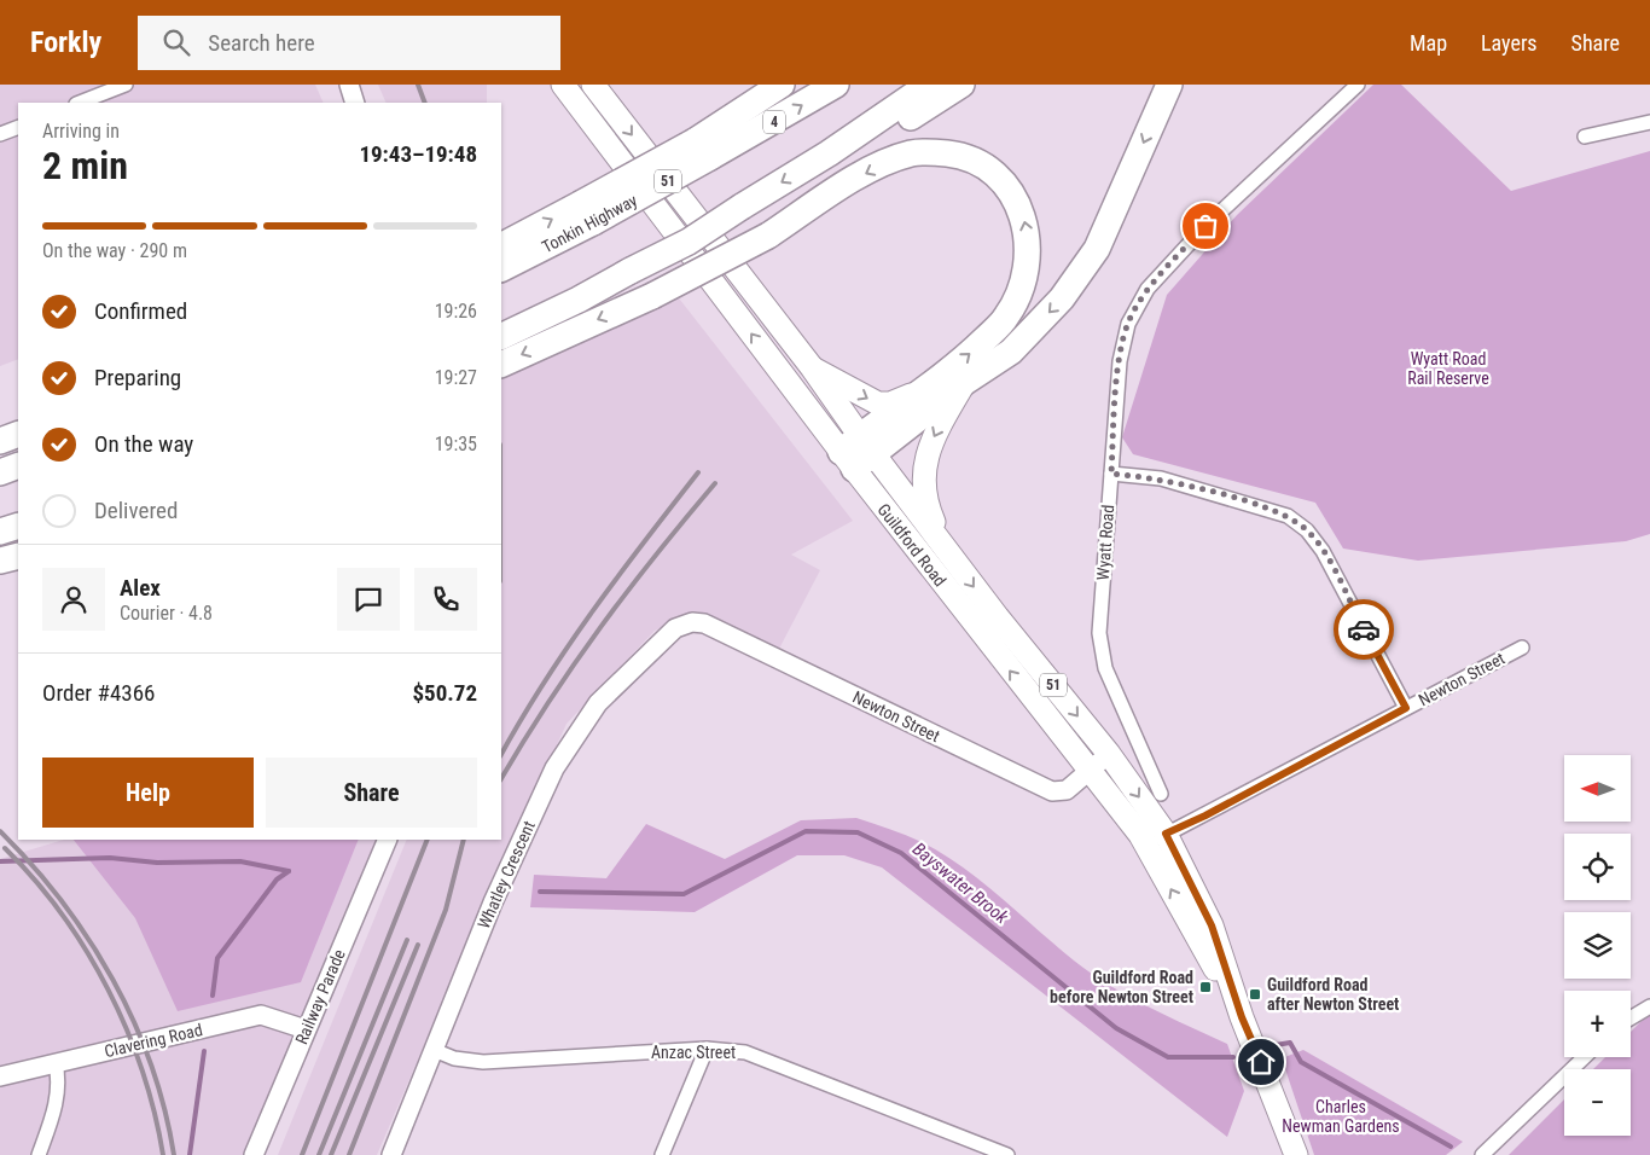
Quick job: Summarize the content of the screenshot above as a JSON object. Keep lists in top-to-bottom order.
{
  "streets": {
    "highway": [
      "4",
      "51",
      "Tonkin Highway",
      "Guildford Road"
    ],
    "street": [
      "Wyatt Road",
      "Newton Street",
      "Whatley Crescent",
      "Railway Parade",
      "Clavering Road",
      "Anzac Street"
    ]
  },
  "crossings": [
    ["Guildford Road", "Newton Street"],
    ["Newton Street", "Whatley Crescent"],
    ["Whatley Crescent", "Anzac Street"],
    ["Railway Parade", "Clavering Road"]
  ],
  "water": ["Bayswater Brook"],
  "parks": ["Wyatt Road Rail Reserve", "Charles Newman Gardens"],
  "places": {
    "transit": ["Guildford Road before Newton Street", "Guildford Road after Newton Street"]
  },
  "north": "left",
  "page": {
    "header": "Forkly",
    "search": "Search here",
    "nav": ["Map", "Layers", "Share"],
    "heading": ["2 min", "Arriving in", "19:43–19:48"],
    "panel": [
      "Alex",
      "Courier · 4.8",
      "Order #4366",
      "$50.72"
    ],
    "bar": "On the way · 290 m",
    "list": [
      ["Confirmed", "19:26"],
      ["Preparing", "19:27"],
      ["On the way", "19:35"],
      "Delivered"
    ],
    "buttons": ["Help", "Share"],
    "map_buttons": ["+", "−"]
  }
}
